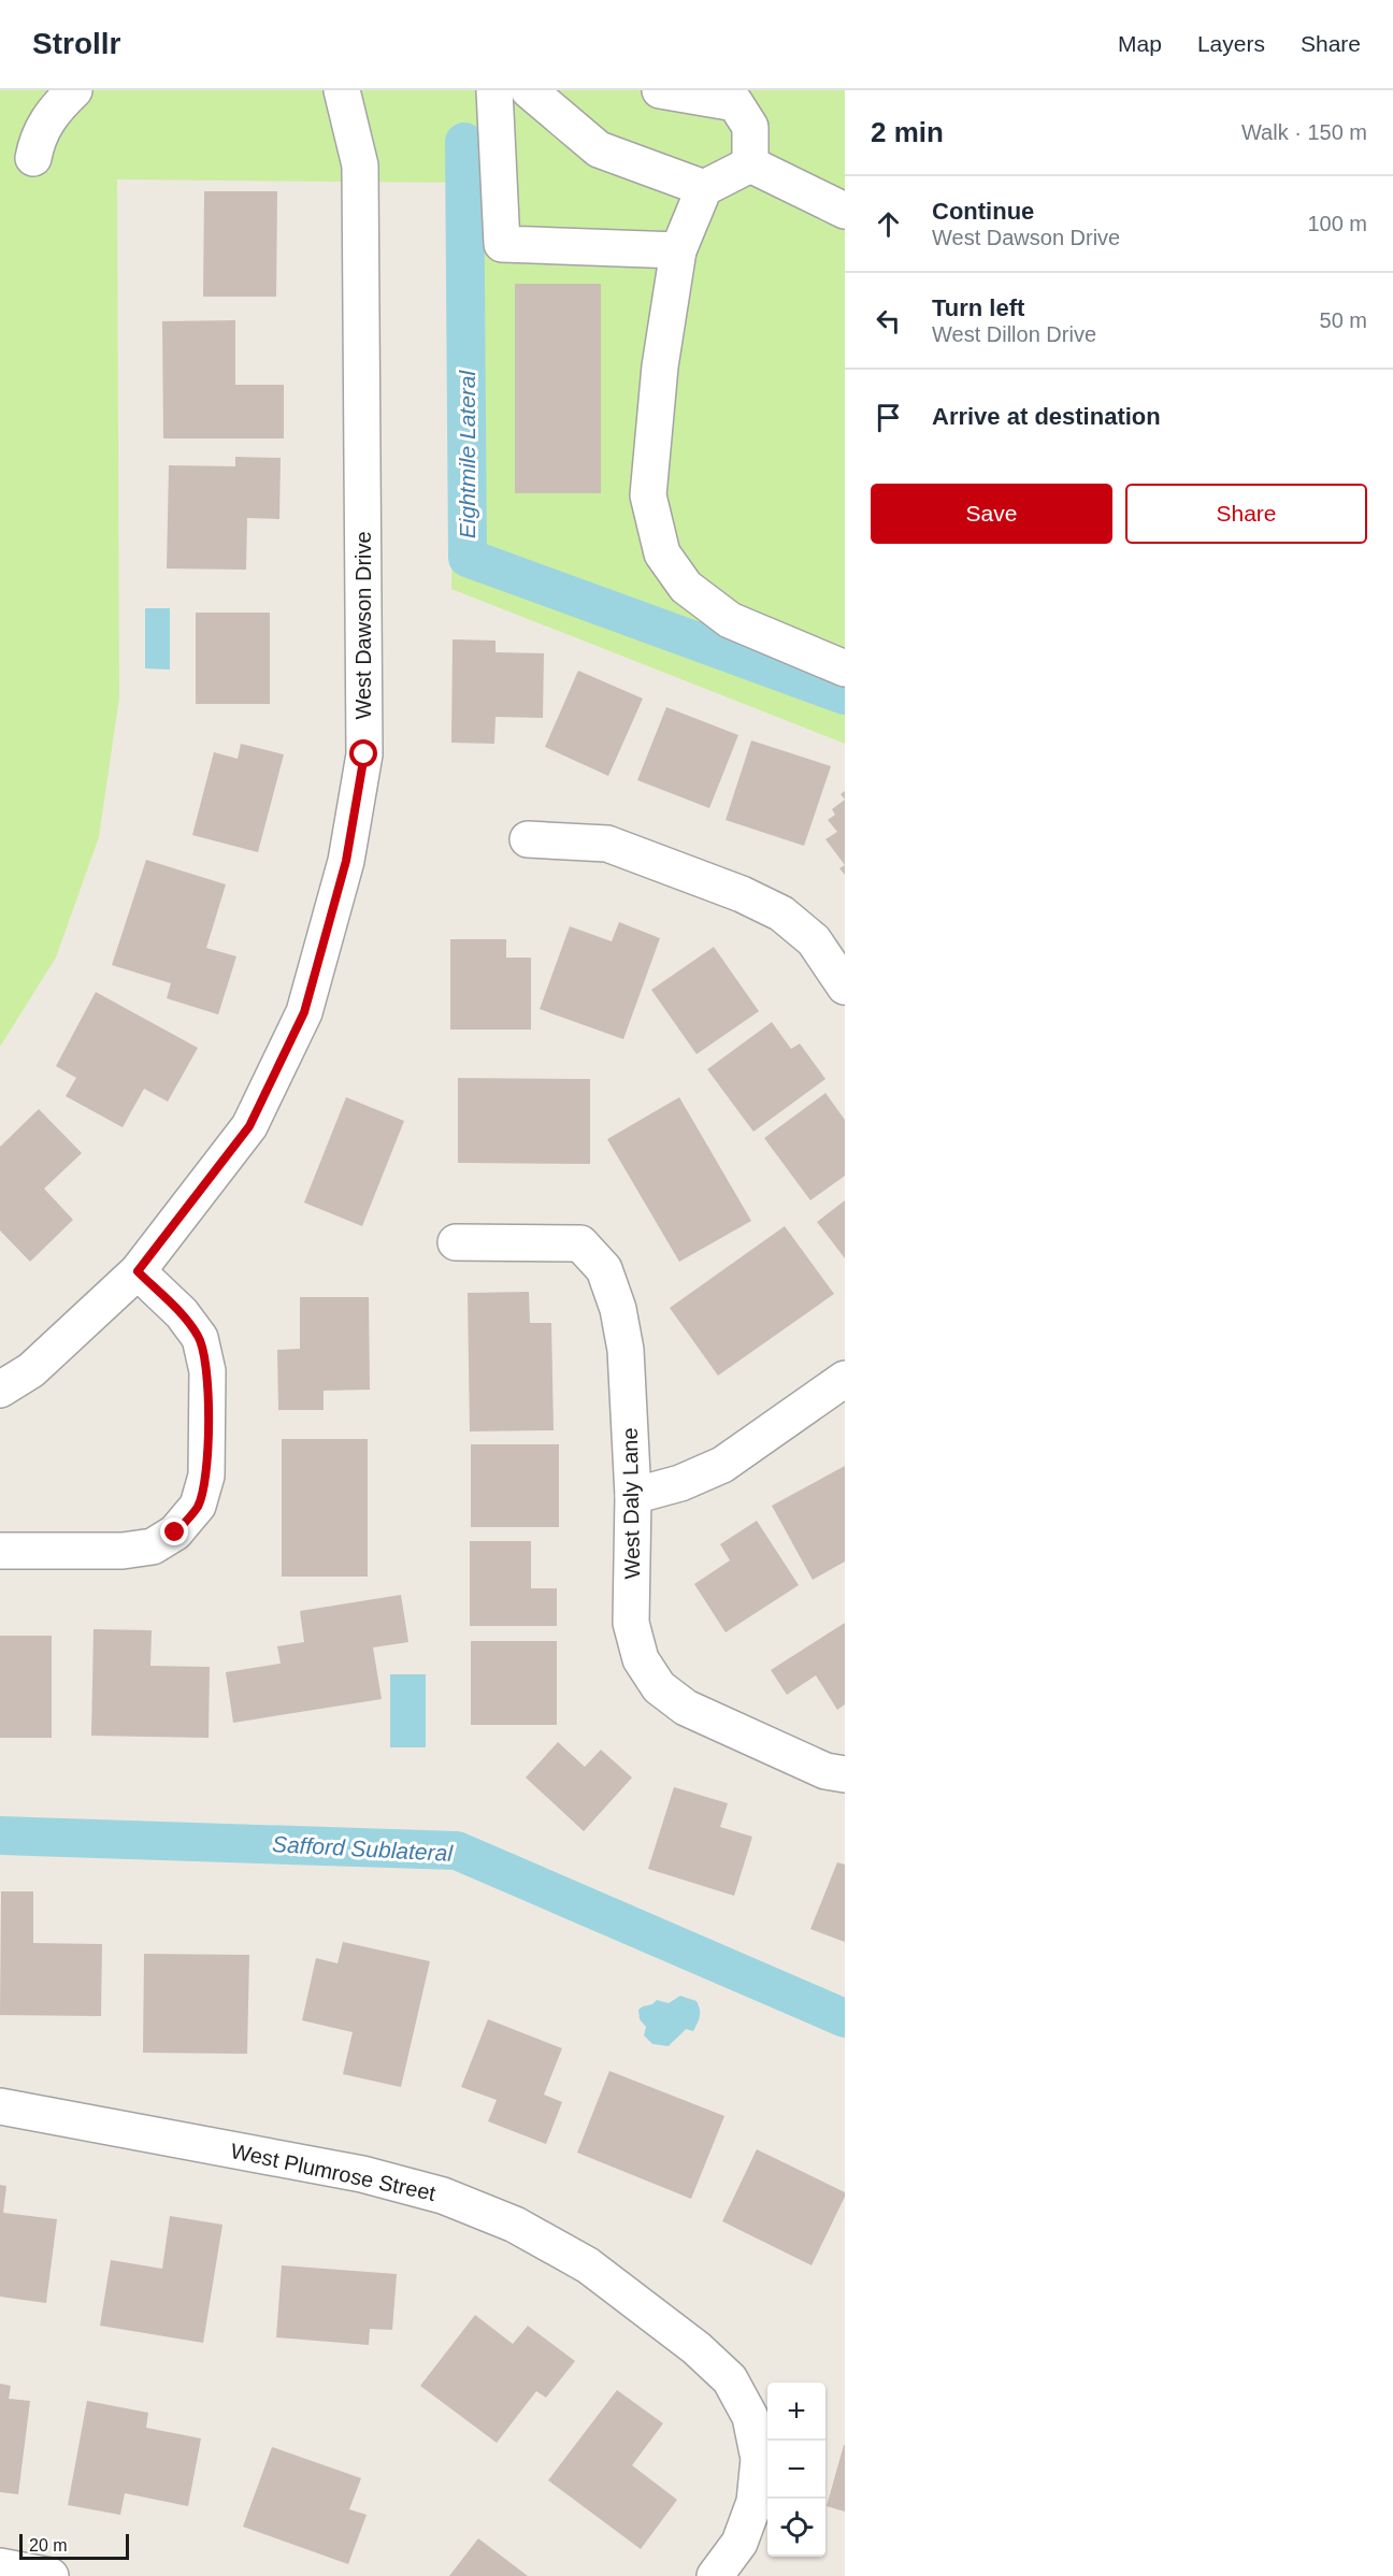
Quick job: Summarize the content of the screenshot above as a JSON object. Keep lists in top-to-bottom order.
{
  "streets": {
    "street": ["West Dawson Drive", "West Daly Lane", "West Plumrose Street"]
  },
  "water": ["Eightmile Lateral", "Safford Sublateral"],
  "scale_bar": "20 m",
  "page": {
    "header": "Strollr",
    "nav": ["Map", "Layers", "Share"],
    "heading": ["2 min", "Walk · 150 m"],
    "list": [
      ["Continue", "West Dawson Drive", "100 m"],
      ["Turn left", "West Dillon Drive", "50 m"],
      "Arrive at destination"
    ],
    "buttons": ["Save", "Share"],
    "map_buttons": ["+", "−"],
    "scale": "20 m"
  }
}
